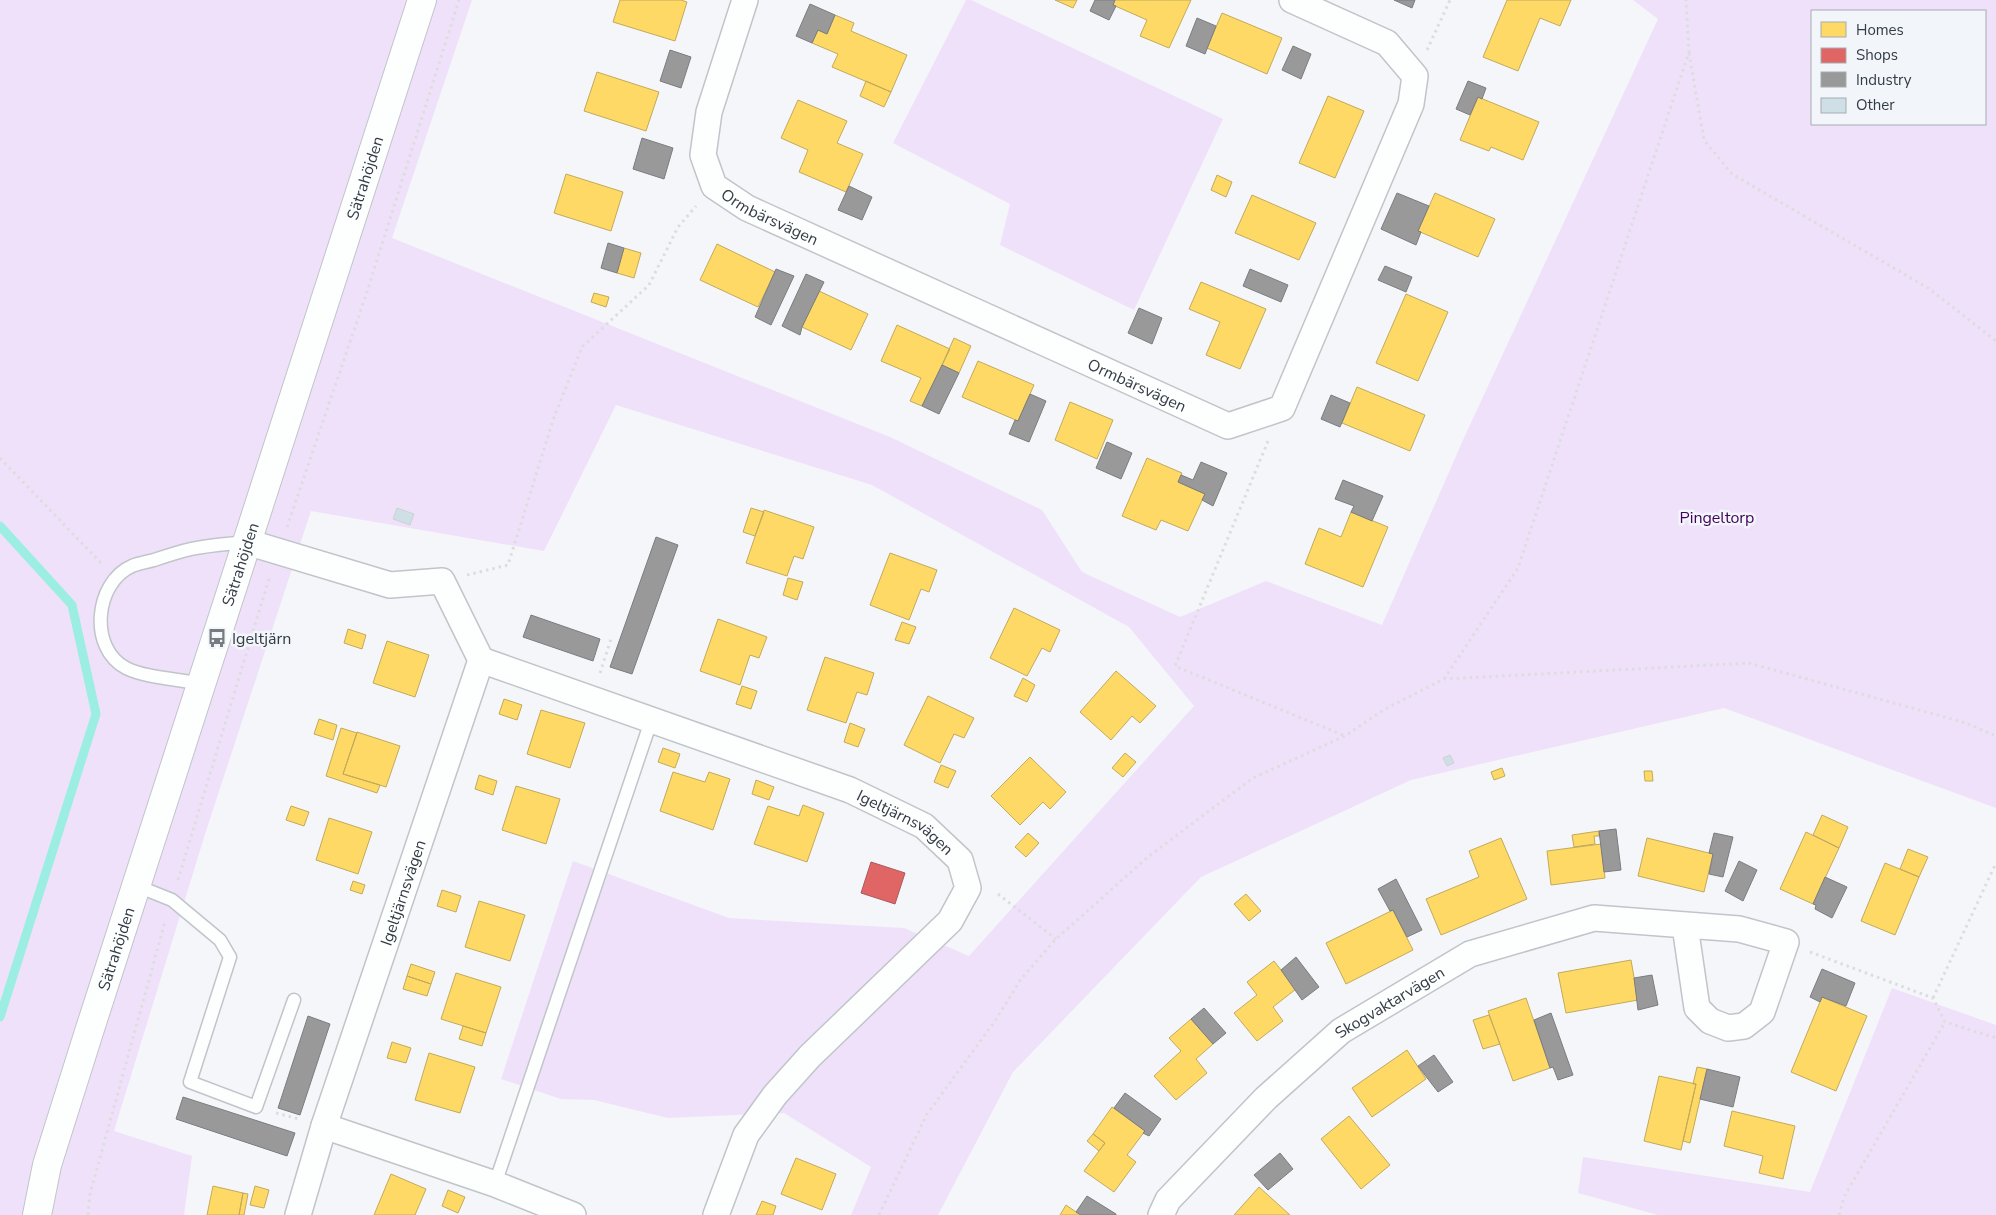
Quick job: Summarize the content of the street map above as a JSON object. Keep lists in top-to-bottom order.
{
  "streets": {
    "street": [
      "Sätrahöjden",
      "Ormbärsvägen",
      "Igeltjärnsvägen",
      "Skogvaktarvägen"
    ]
  },
  "parks": ["Pingeltorp"],
  "places": {
    "bus stop": ["Igeltjärn"]
  },
  "legend": [
    "Homes",
    "Shops",
    "Industry",
    "Other"
  ]
}
